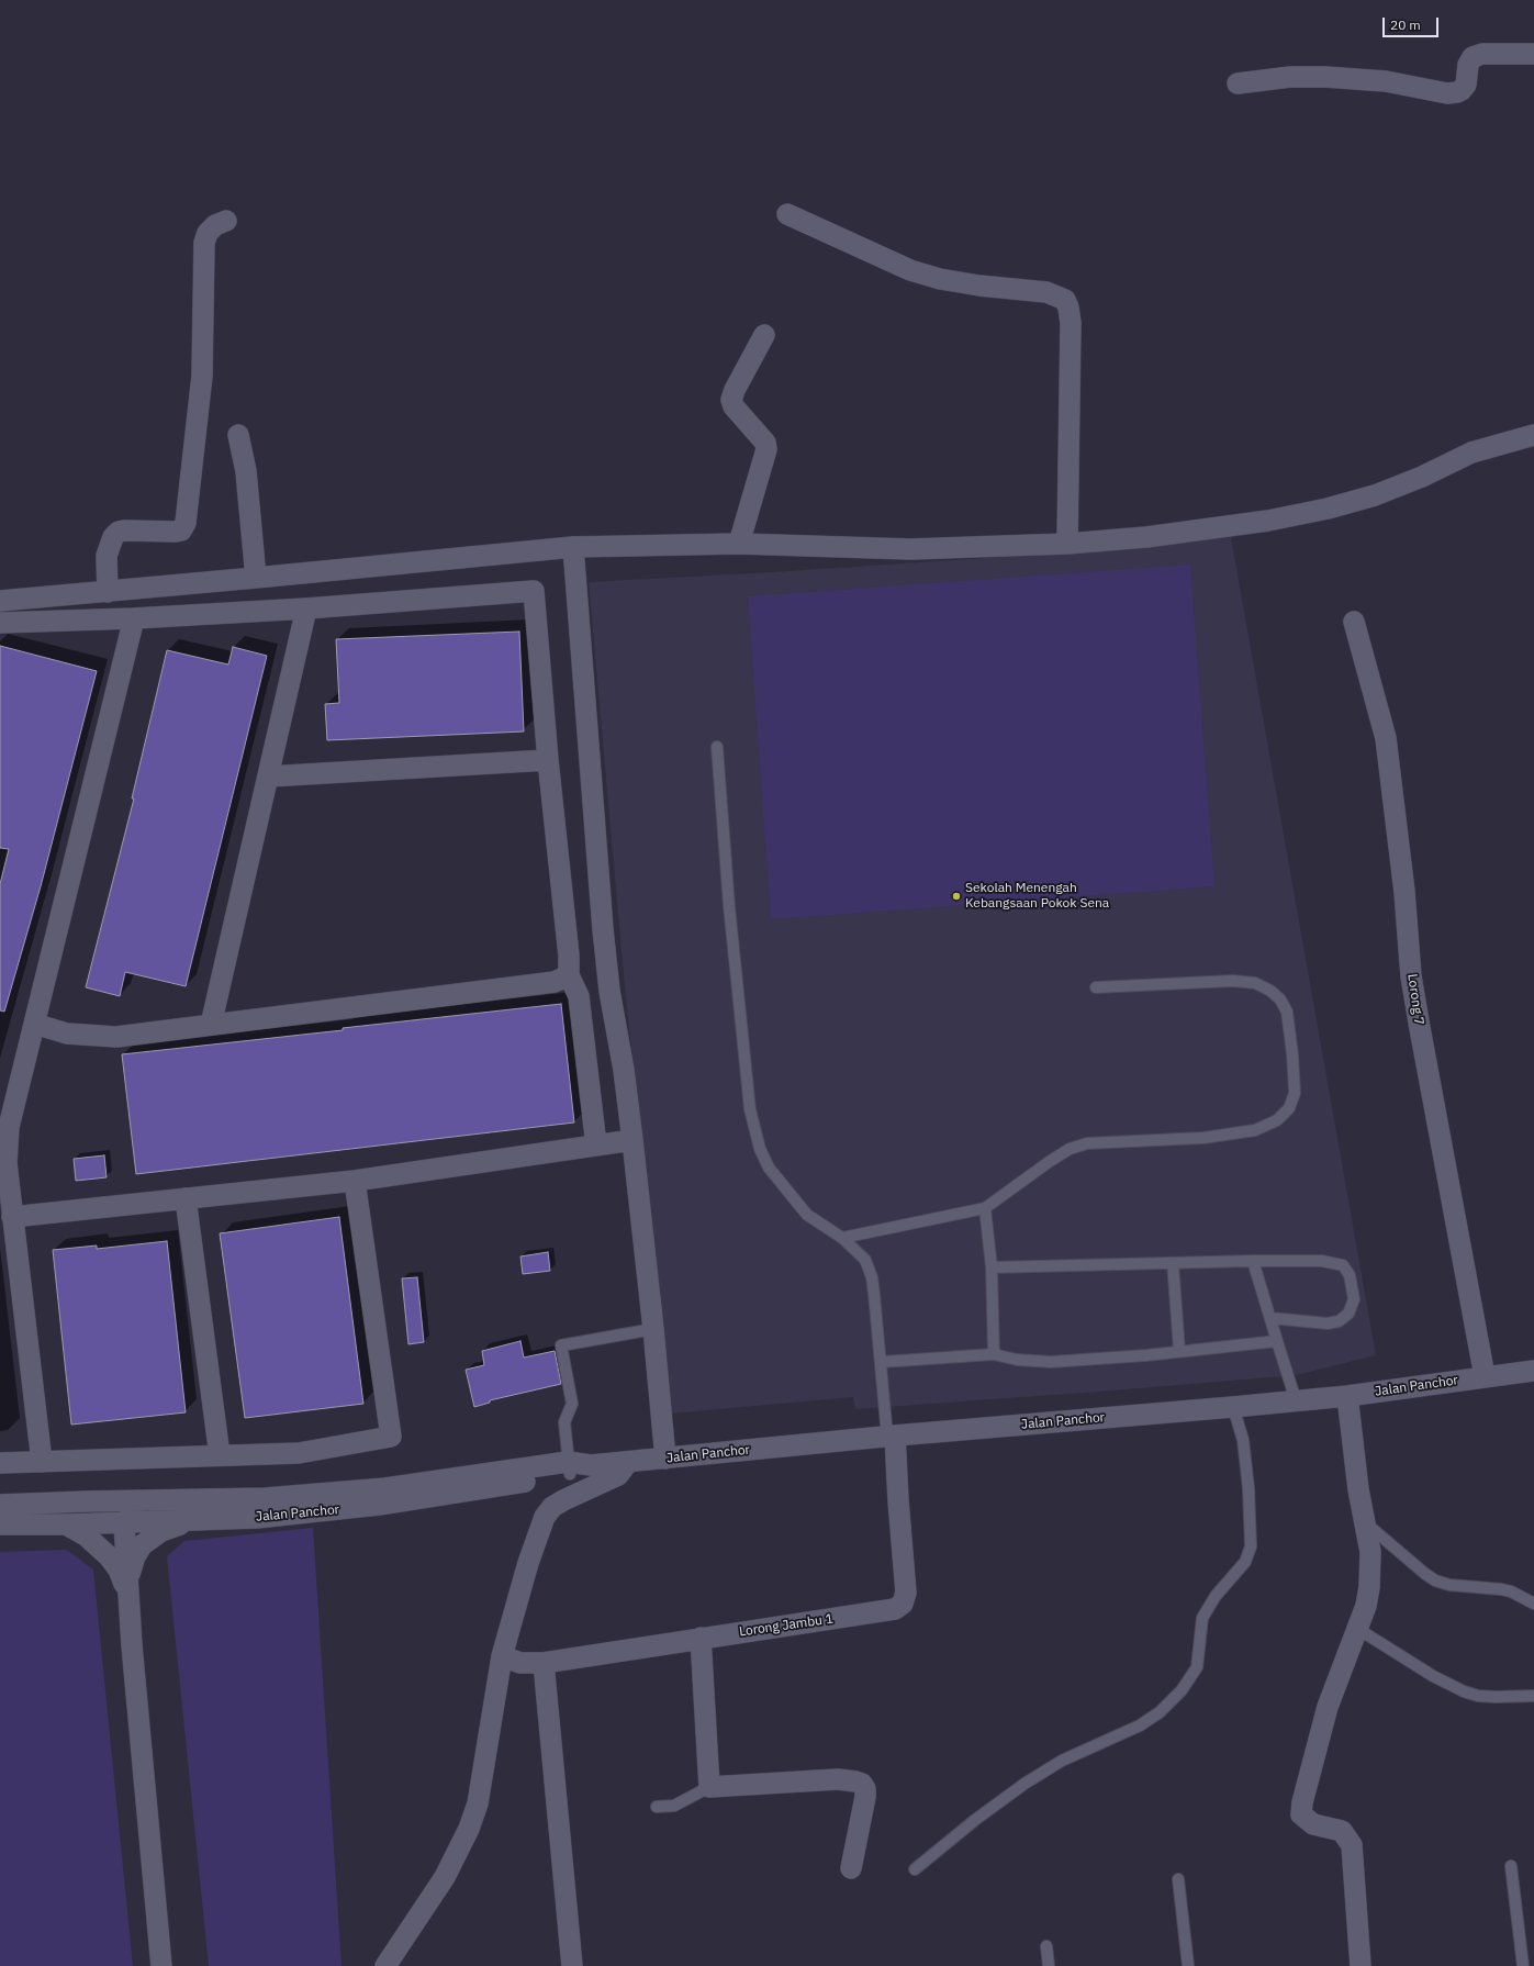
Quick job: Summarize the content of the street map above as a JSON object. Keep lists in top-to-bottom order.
{
  "streets": {
    "street": ["Lorong 7", "Jalan Panchor", "Lorong Jambu 1"]
  },
  "crossings": [
    ["Lorong 7", "Jalan Panchor"],
    ["Jalan Panchor", "Lorong Jambu 1"]
  ],
  "places": ["Sekolah Menengah Kebangsaan Pokok Sena"],
  "scale_bar": "20 m"
}
